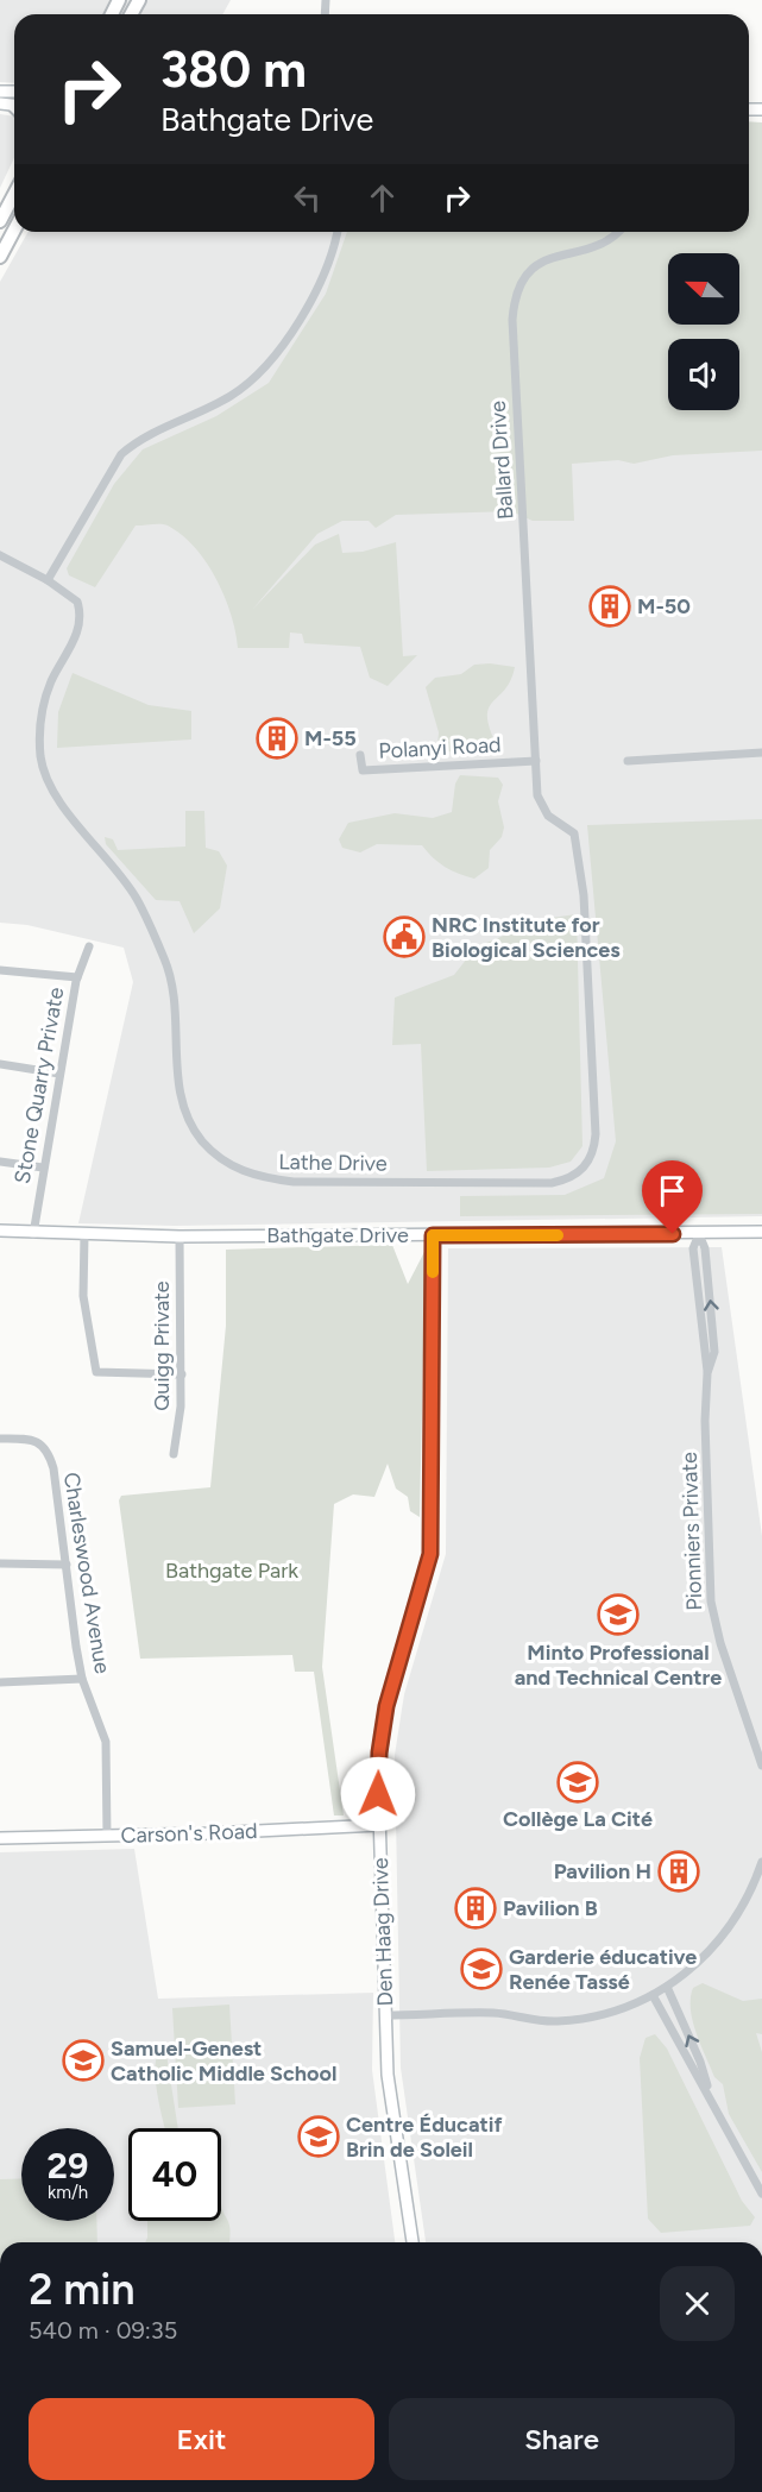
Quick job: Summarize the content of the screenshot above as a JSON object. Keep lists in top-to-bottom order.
{
  "streets": {
    "street": [
      "Ballard Drive",
      "Polanyi Road",
      "Stone Quarry Private",
      "Lathe Drive",
      "Bathgate Drive",
      "Quigg Private",
      "Pionniers Private",
      "Charleswood Avenue",
      "Carson's Road",
      "Den Haag Drive"
    ]
  },
  "crossings": [
    ["Ballard Drive", "Polanyi Road"],
    ["Ballard Drive", "Lathe Drive"],
    ["Polanyi Road", "Lathe Drive"],
    ["Stone Quarry Private", "Bathgate Drive"],
    ["Bathgate Drive", "Quigg Private"],
    ["Bathgate Drive", "Pionniers Private"],
    ["Bathgate Drive", "Den Haag Drive"],
    ["Charleswood Avenue", "Carson's Road"],
    ["Carson's Road", "Den Haag Drive"]
  ],
  "parks": ["Bathgate Park"],
  "places": {
    "building": [
      "M-50",
      "M-55",
      "Pavilion H",
      "Pavilion B"
    ],
    "public building": ["NRC Institute for Biological Sciences"],
    "school or university": [
      "Minto Professional and Technical Centre",
      "Collège La Cité",
      "Garderie éducative Renée Tassé",
      "Samuel-Genest Catholic Middle School",
      "Centre Éducatif Brin de Soleil"
    ]
  },
  "north": "left",
  "page": {
    "turn": ["380 m", "Bathgate Drive"],
    "speed": "29 km/h",
    "limit": "40",
    "heading": ["2 min", "540 m · 09:35"],
    "buttons": ["Exit", "Share"]
  }
}
